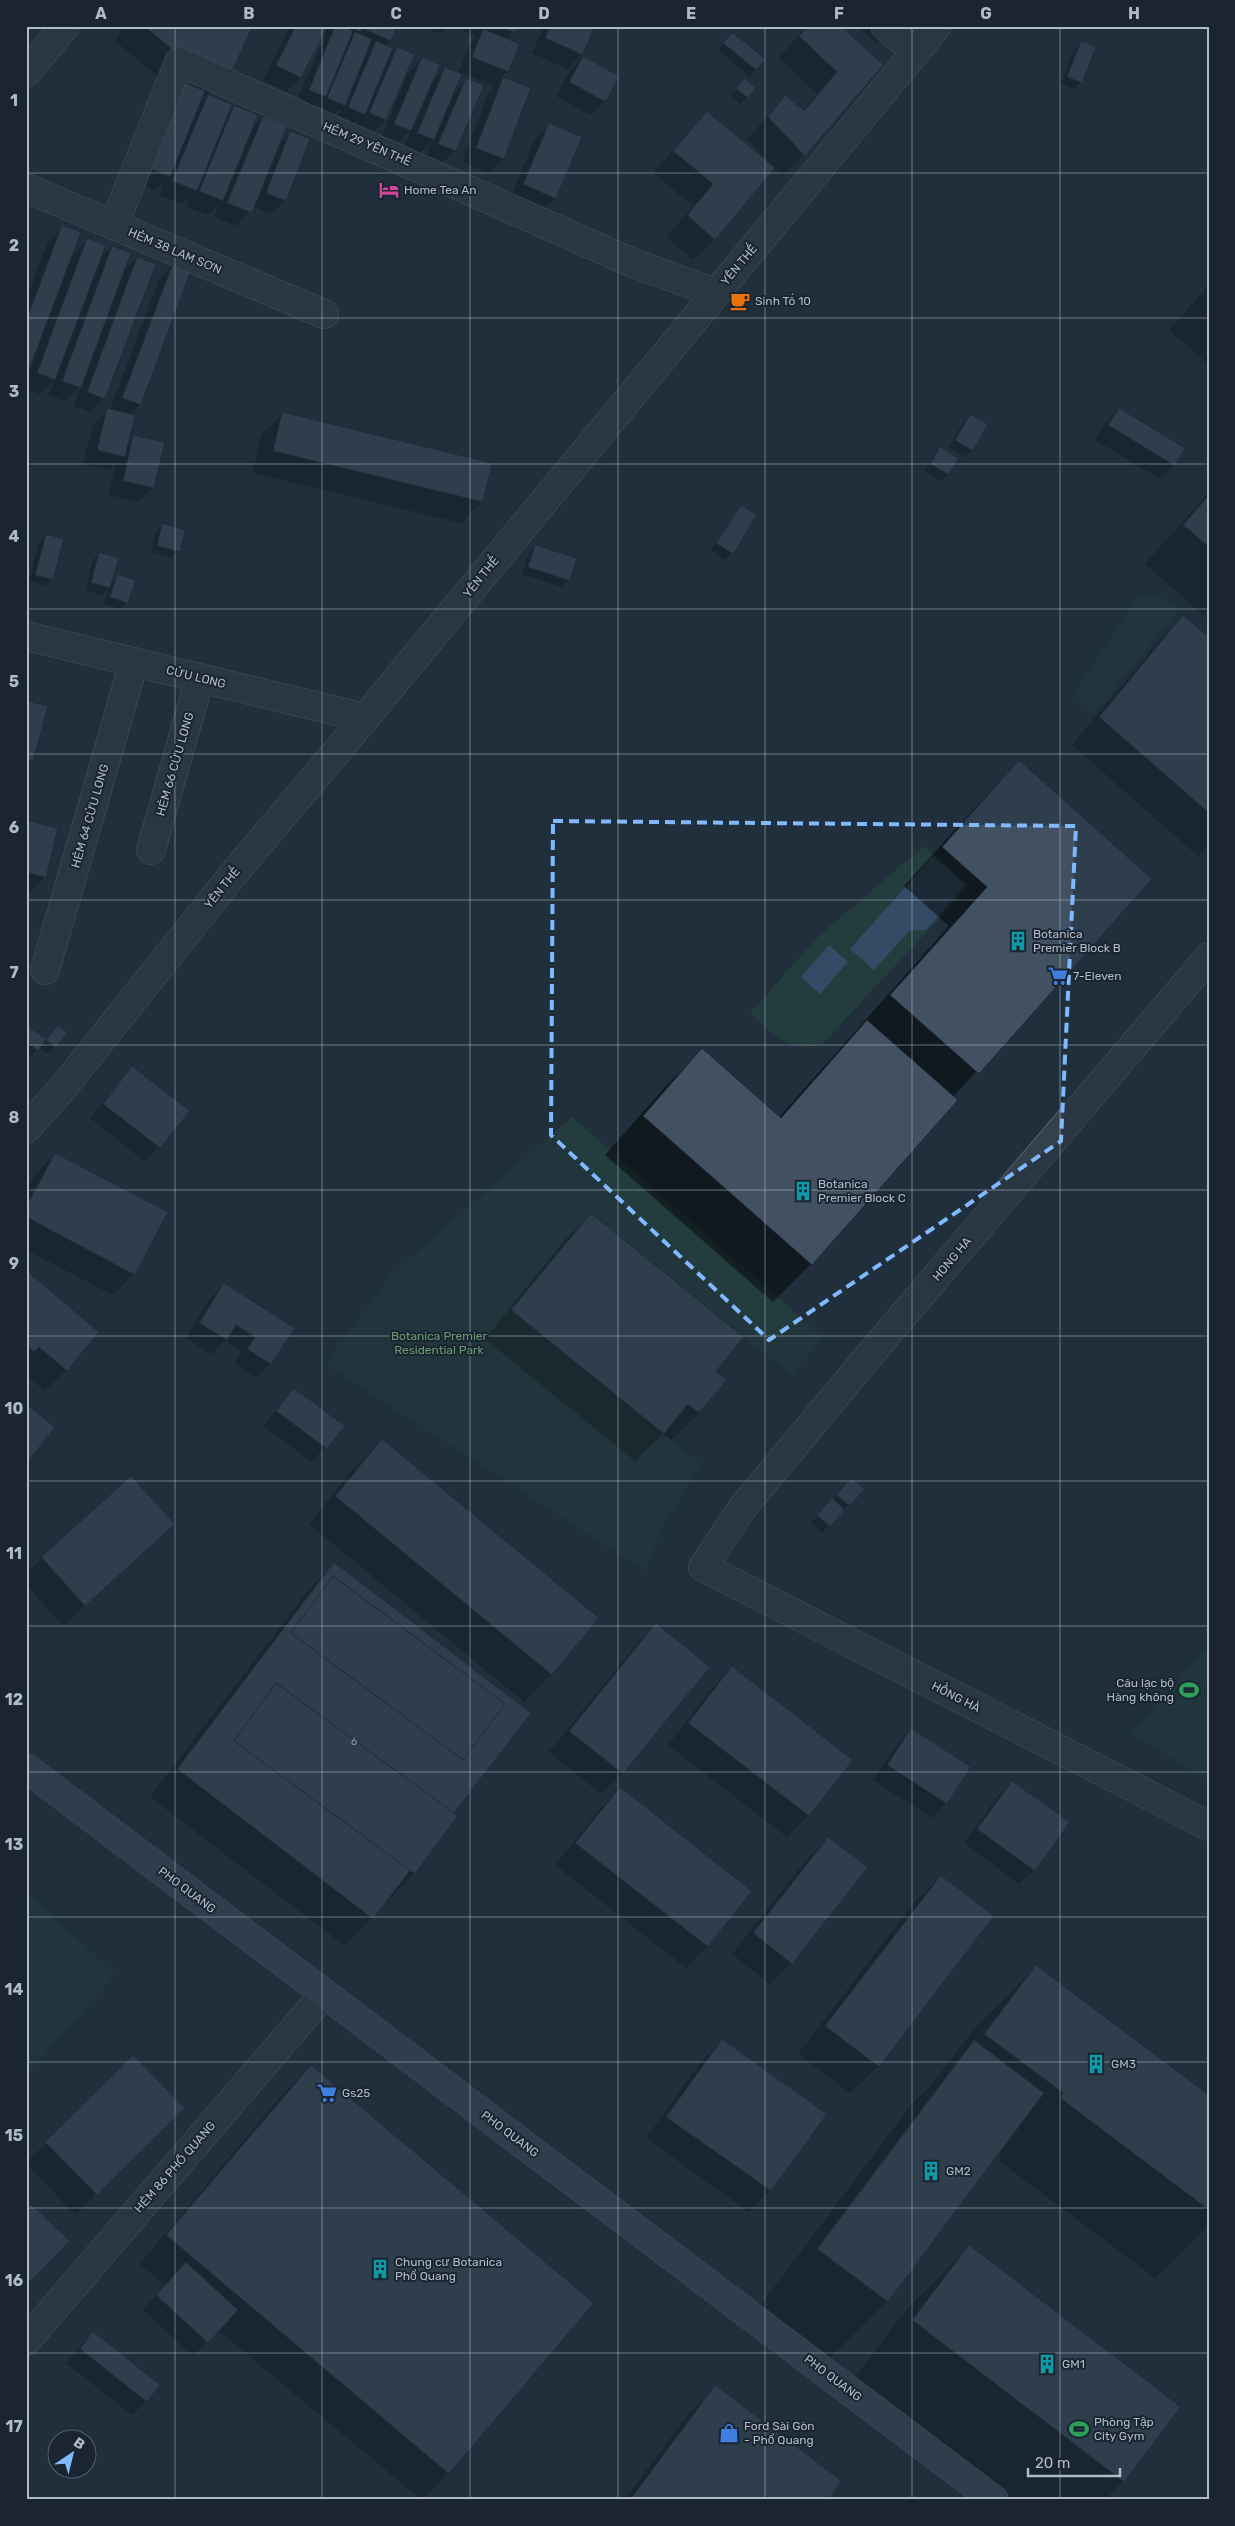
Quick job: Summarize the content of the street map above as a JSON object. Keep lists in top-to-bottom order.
{
  "streets": {
    "main road": ["PHO QUANG"],
    "street": [
      "HẺM 29 YÊN THẾ",
      "HẺM 38 LAM SƠN",
      "YÊN THẾ",
      "CỬU LONG",
      "HẺM 66 CỬU LONG",
      "HẺM 64 CỬU LONG",
      "HỒNG HÀ",
      "HẺM 86 PHỔ QUANG"
    ]
  },
  "crossings": [
    ["HẺM 29 YÊN THẾ", "HẺM 38 LAM SƠN"],
    ["HẺM 29 YÊN THẾ", "YÊN THẾ"],
    ["YÊN THẾ", "CỬU LONG"],
    ["CỬU LONG", "HẺM 66 CỬU LONG"],
    ["CỬU LONG", "HẺM 64 CỬU LONG"],
    ["PHO QUANG", "HẺM 86 PHỔ QUANG"]
  ],
  "parks": ["Botanica Premier Residential Park"],
  "places": {
    "hotel": ["Home Tea An"],
    "cafe": ["Sinh Tố 10"],
    "building": [
      "Botanica Premier Block B",
      "Botanica Premier Block C",
      "GM3",
      "GM2",
      "Chung cư Botanica Phổ Quang",
      "GM1"
    ],
    "supermarket": ["7-Eleven", "Gs25"],
    "sports": ["Câu lạc bộ Hàng không", "Phòng Tập City Gym"],
    "shop": ["Ford Sài Gòn - Phổ Quang"]
  },
  "house_numbers": ["6"],
  "scale_bar": "20 m",
  "north": "top right",
  "grid": {
    "columns": [
      "A",
      "B",
      "C",
      "D",
      "E",
      "F",
      "G",
      "H"
    ],
    "rows": [
      "1",
      "2",
      "3",
      "4",
      "5",
      "6",
      "7",
      "8",
      "9",
      "10",
      "11",
      "12",
      "13",
      "14",
      "15",
      "16",
      "17"
    ]
  }
}
